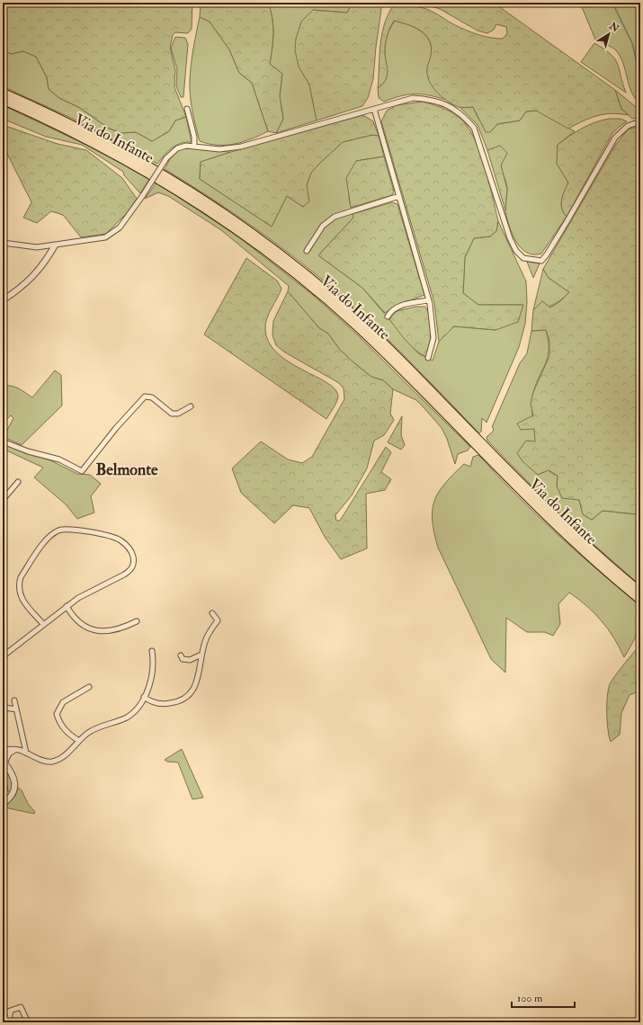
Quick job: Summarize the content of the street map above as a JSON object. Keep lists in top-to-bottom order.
{
  "streets": {
    "highway": ["Via do Infante"]
  },
  "districts": ["Belmonte"],
  "scale_bar": "100 m",
  "north": "top right"
}
